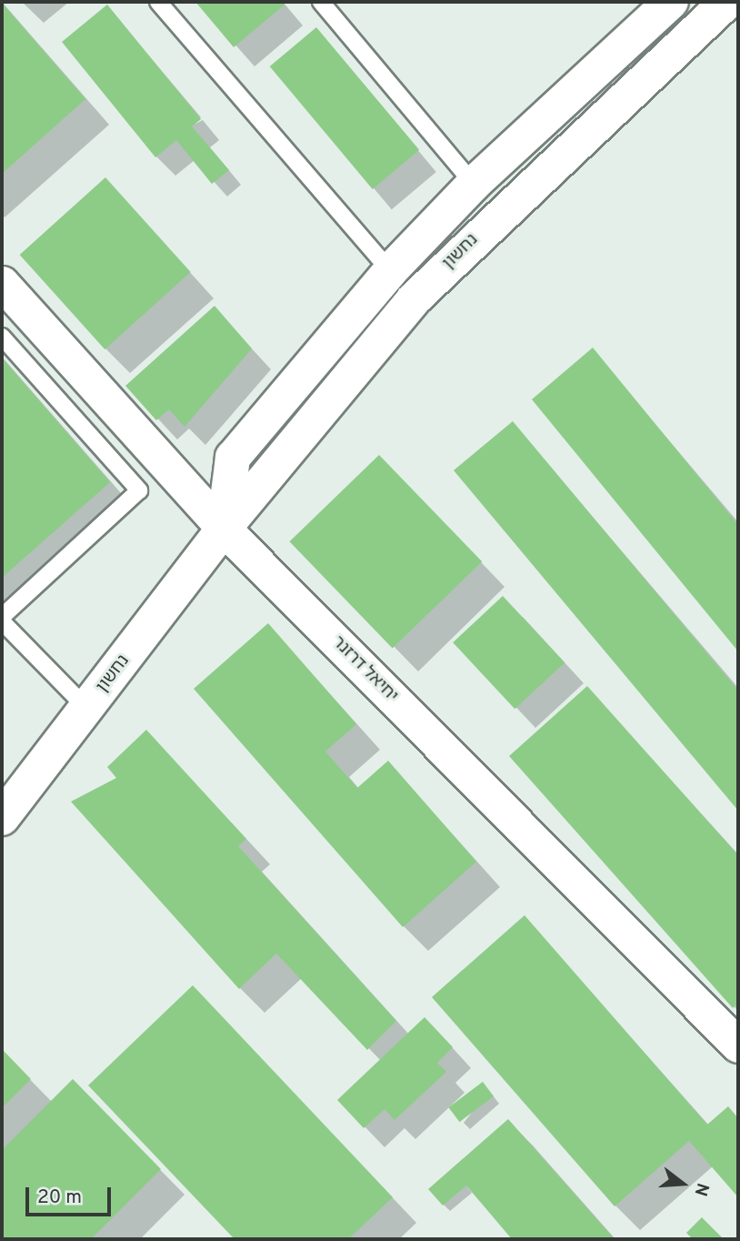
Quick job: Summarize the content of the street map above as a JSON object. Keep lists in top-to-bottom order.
{
  "streets": {
    "street": ["נחשון", "יחיאל דרזנר"]
  },
  "crossings": [
    ["נחשון", "יחיאל דרזנר"]
  ],
  "scale_bar": "20 m",
  "north": "right"
}
